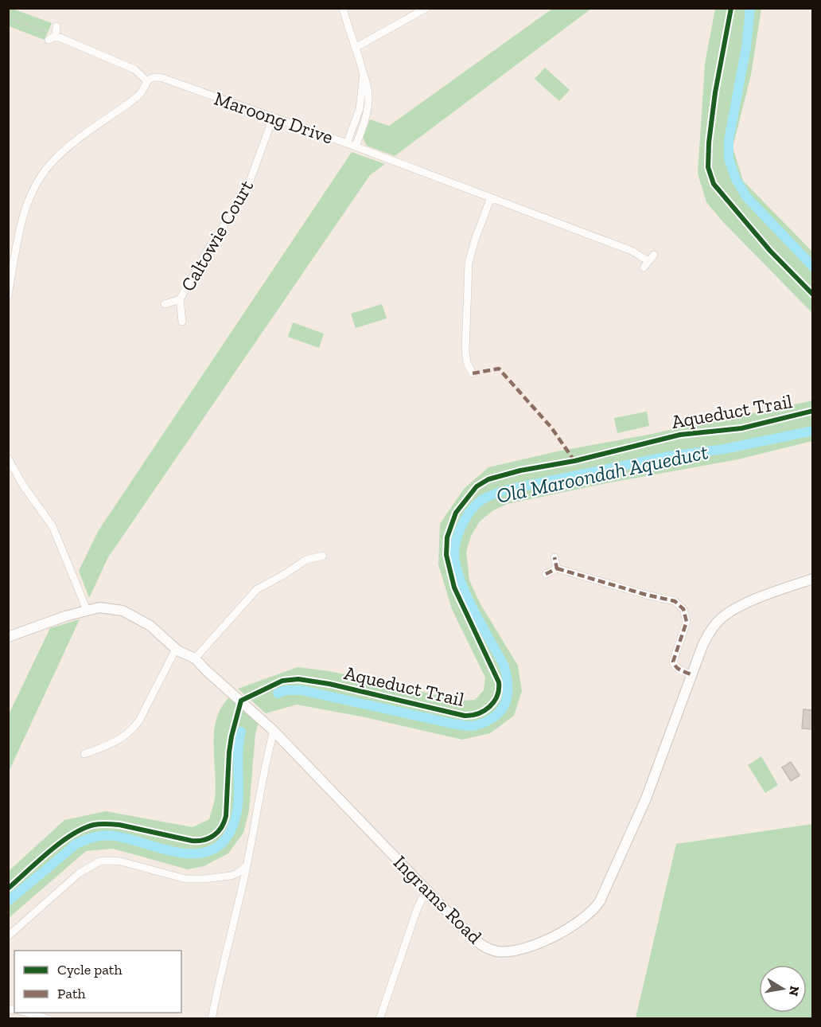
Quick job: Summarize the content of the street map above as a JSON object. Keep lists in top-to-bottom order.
{
  "streets": {
    "street": ["Maroong Drive", "Caltowie Court", "Ingrams Road"],
    "cycle path": ["Aqueduct Trail"]
  },
  "crossings": [
    ["Maroong Drive", "Caltowie Court"]
  ],
  "water": ["Old Maroondah Aqueduct"],
  "legend": ["Cycle path", "Path"],
  "north": "right"
}
